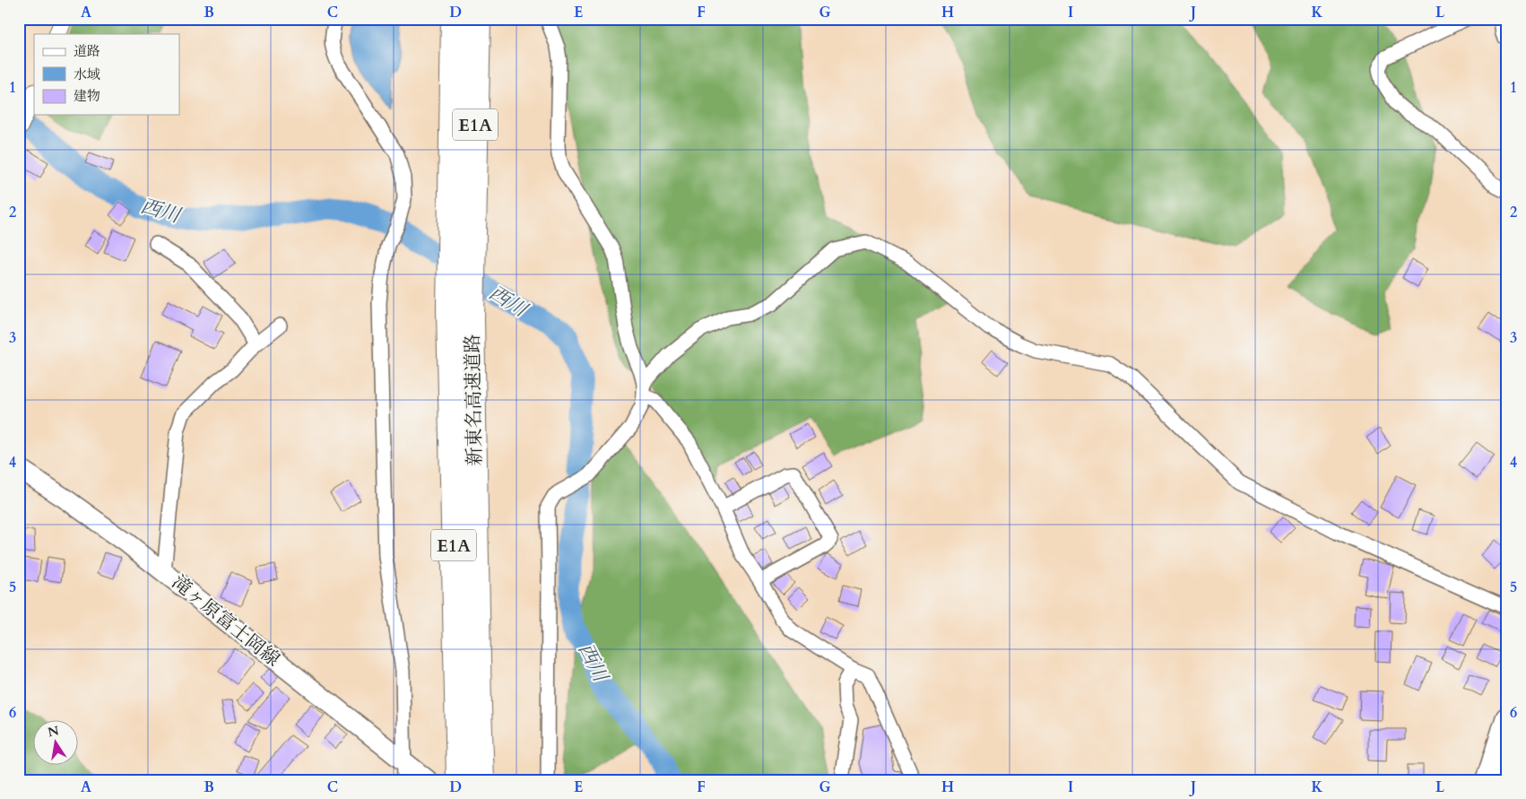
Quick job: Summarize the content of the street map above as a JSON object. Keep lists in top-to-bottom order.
{
  "streets": {
    "highway": ["E1A", "新東名高速道路"],
    "main road": ["滝ヶ原富士岡線"]
  },
  "water": ["西川"],
  "legend": ["道路", "水域", "建物"],
  "north": "top",
  "grid": {
    "columns": [
      "A",
      "B",
      "C",
      "D",
      "E",
      "F",
      "G",
      "H",
      "I",
      "J",
      "K",
      "L"
    ],
    "rows": [
      "1",
      "2",
      "3",
      "4",
      "5",
      "6"
    ]
  }
}
